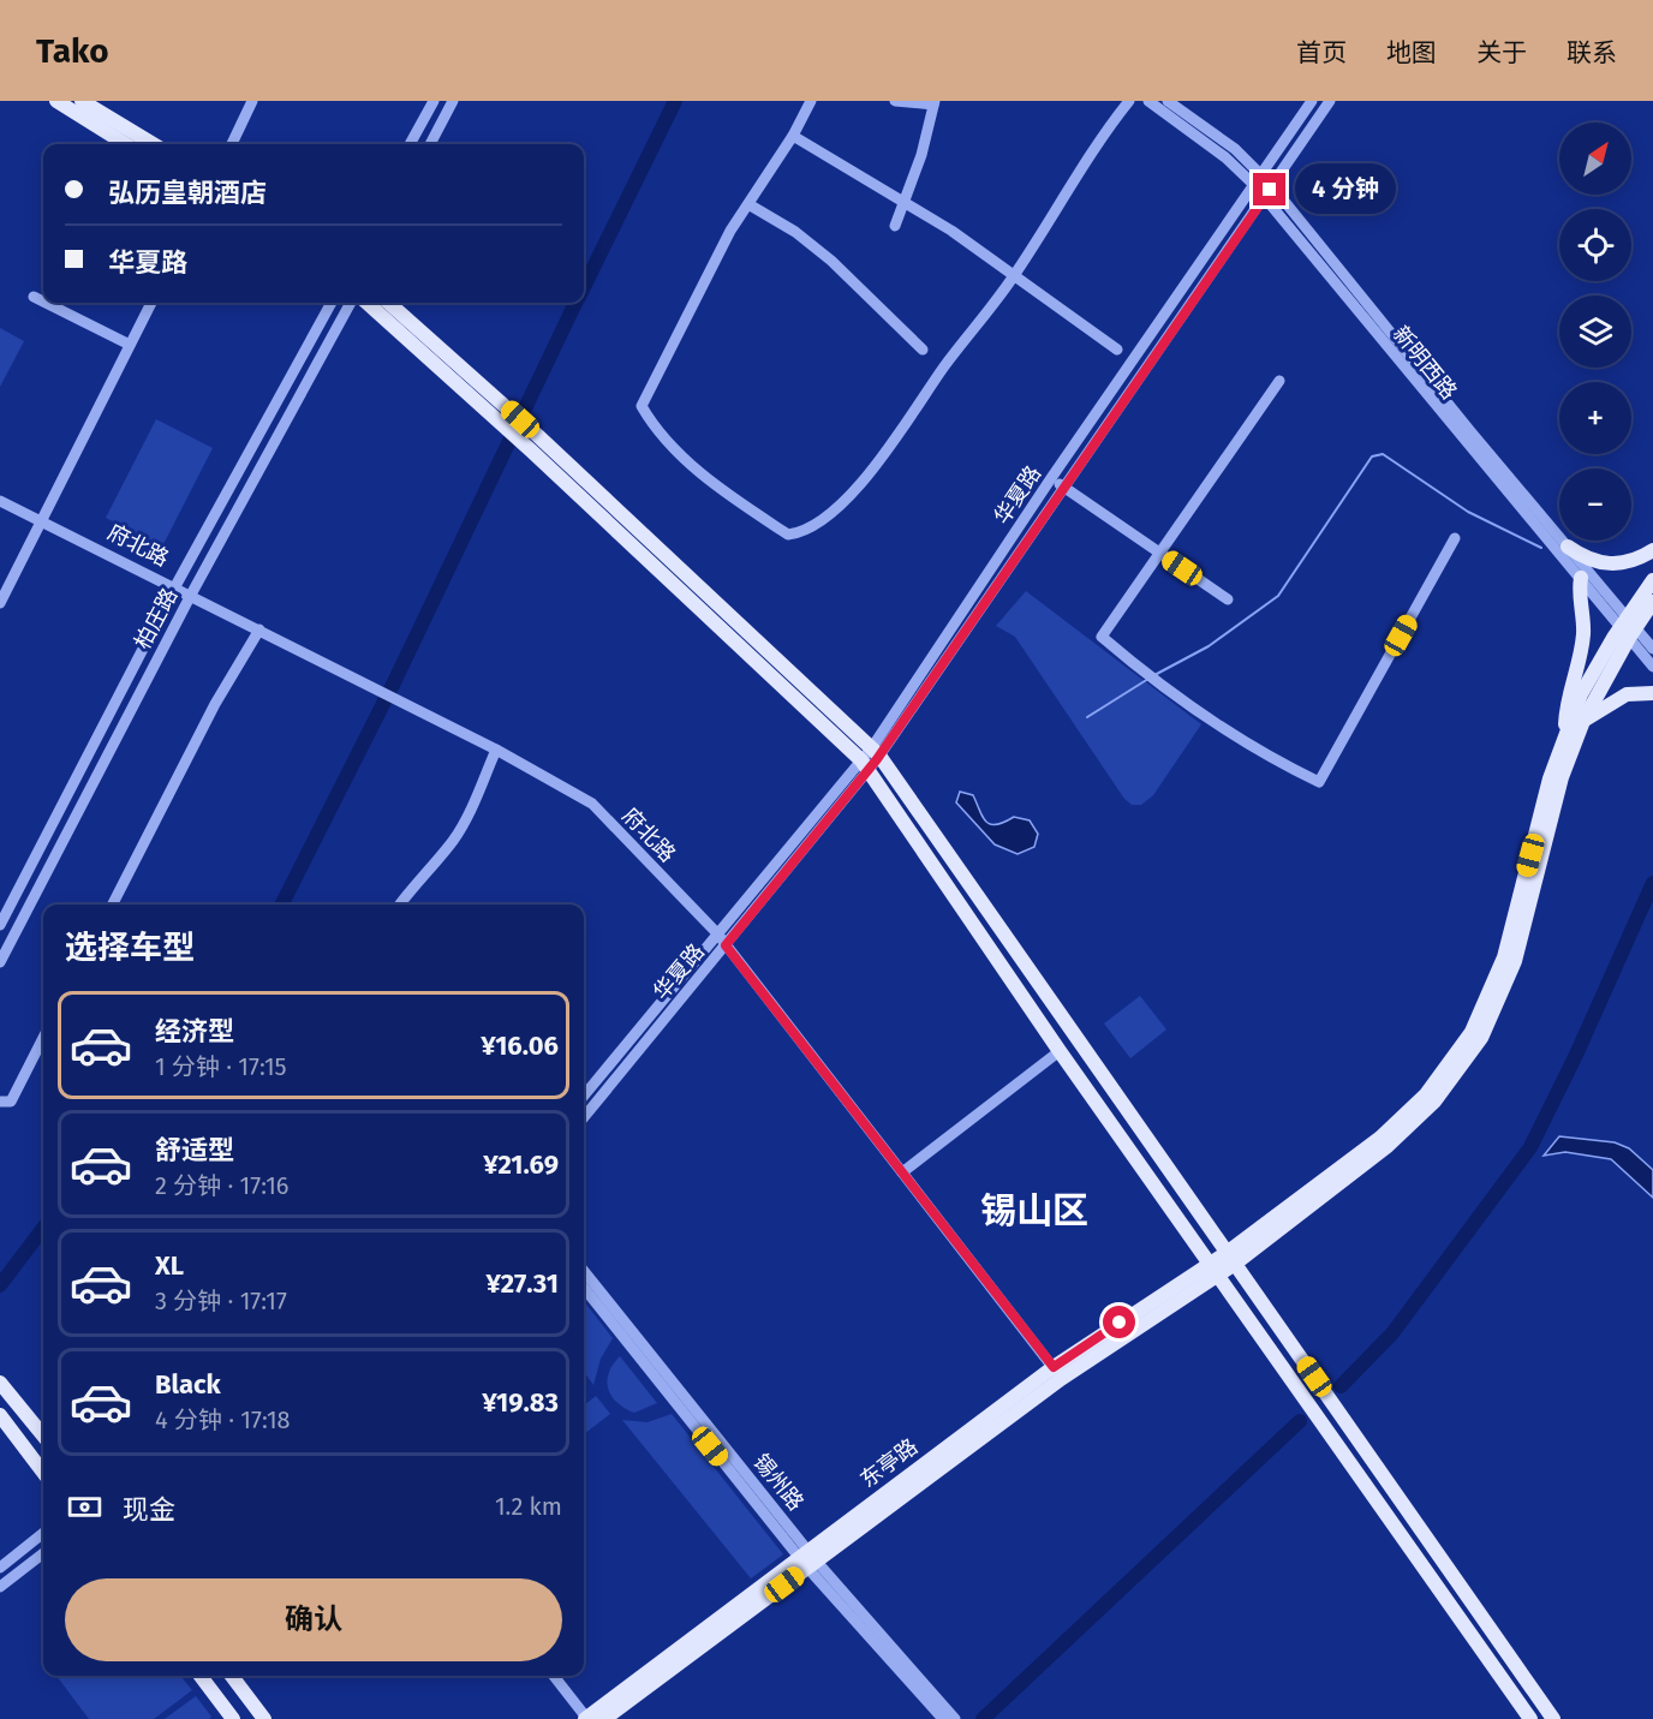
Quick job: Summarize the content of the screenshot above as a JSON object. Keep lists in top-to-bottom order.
{
  "streets": {
    "main road": ["东亭路"],
    "street": [
      "新明西路",
      "华夏路",
      "府北路",
      "柏庄路",
      "锡州路"
    ]
  },
  "crossings": [
    ["新明西路", "华夏路"],
    ["华夏路", "府北路"],
    ["府北路", "柏庄路"],
    ["府北路", "东亭路"],
    ["东亭路", "锡州路"]
  ],
  "districts": ["锡山区"],
  "north": "top right",
  "page": {
    "header": "Tako",
    "nav": [
      "首页",
      "地图",
      "关于",
      "联系"
    ],
    "map_buttons": ["+", "−"],
    "banner": ["弘历皇朝酒店", "华夏路"],
    "bubble": "4 分钟",
    "heading": "选择车型",
    "list": [
      {
        "name": "经济型",
        "note": "1 分钟 · 17:15",
        "value": "¥16.06"
      },
      {
        "name": "舒适型",
        "note": "2 分钟 · 17:16",
        "value": "¥21.69"
      },
      {
        "name": "XL",
        "note": "3 分钟 · 17:17",
        "value": "¥27.31"
      },
      {
        "name": "Black",
        "note": "4 分钟 · 17:18",
        "value": "¥19.83"
      }
    ],
    "pay": ["现金", "1.2 km"],
    "buttons": "确认"
  }
}
